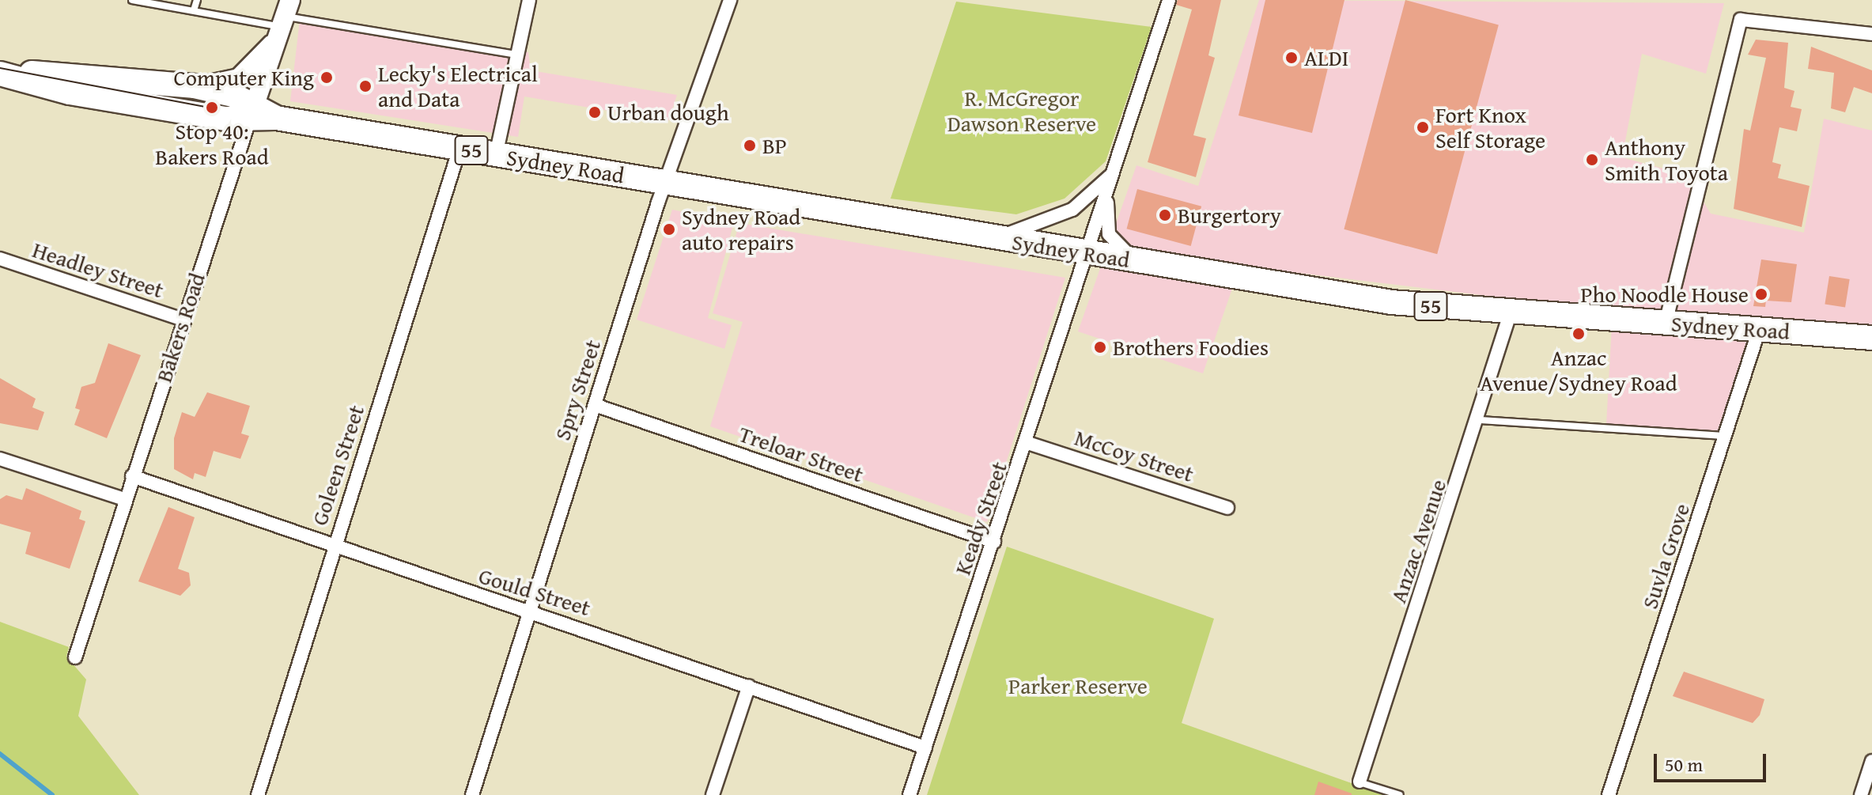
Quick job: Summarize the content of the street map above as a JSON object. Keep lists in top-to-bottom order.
{
  "streets": {
    "highway": ["55", "Sydney Road"],
    "street": [
      "Headley Street",
      "Bakers Road",
      "Spry Street",
      "Treloar Street",
      "McCoy Street",
      "Goleen Street",
      "Keady Street",
      "Anzac Avenue",
      "Suvla Grove",
      "Gould Street"
    ]
  },
  "crossings": [
    ["Sydney Road", "Bakers Road"],
    ["Sydney Road", "Spry Street"],
    ["Sydney Road", "Goleen Street"],
    ["Sydney Road", "Keady Street"],
    ["Sydney Road", "Anzac Avenue"],
    ["Sydney Road", "Suvla Grove"],
    ["Headley Street", "Bakers Road"],
    ["Bakers Road", "Gould Street"],
    ["Spry Street", "Treloar Street"],
    ["Spry Street", "Gould Street"],
    ["Treloar Street", "Keady Street"],
    ["McCoy Street", "Keady Street"],
    ["Goleen Street", "Gould Street"],
    ["Keady Street", "Gould Street"]
  ],
  "parks": ["R. McGregor Dawson Reserve", "Parker Reserve"],
  "places": [
    "ALDI",
    "Computer King",
    "Lecky's Electrical and Data",
    "Stop 40: Bakers Road",
    "Urban dough",
    "Fort Knox Self Storage",
    "BP",
    "Anthony Smith Toyota",
    "Burgertory",
    "Sydney Road auto repairs",
    "Pho Noodle House",
    "Anzac Avenue/Sydney Road",
    "Brothers Foodies"
  ],
  "scale_bar": "50 m"
}
